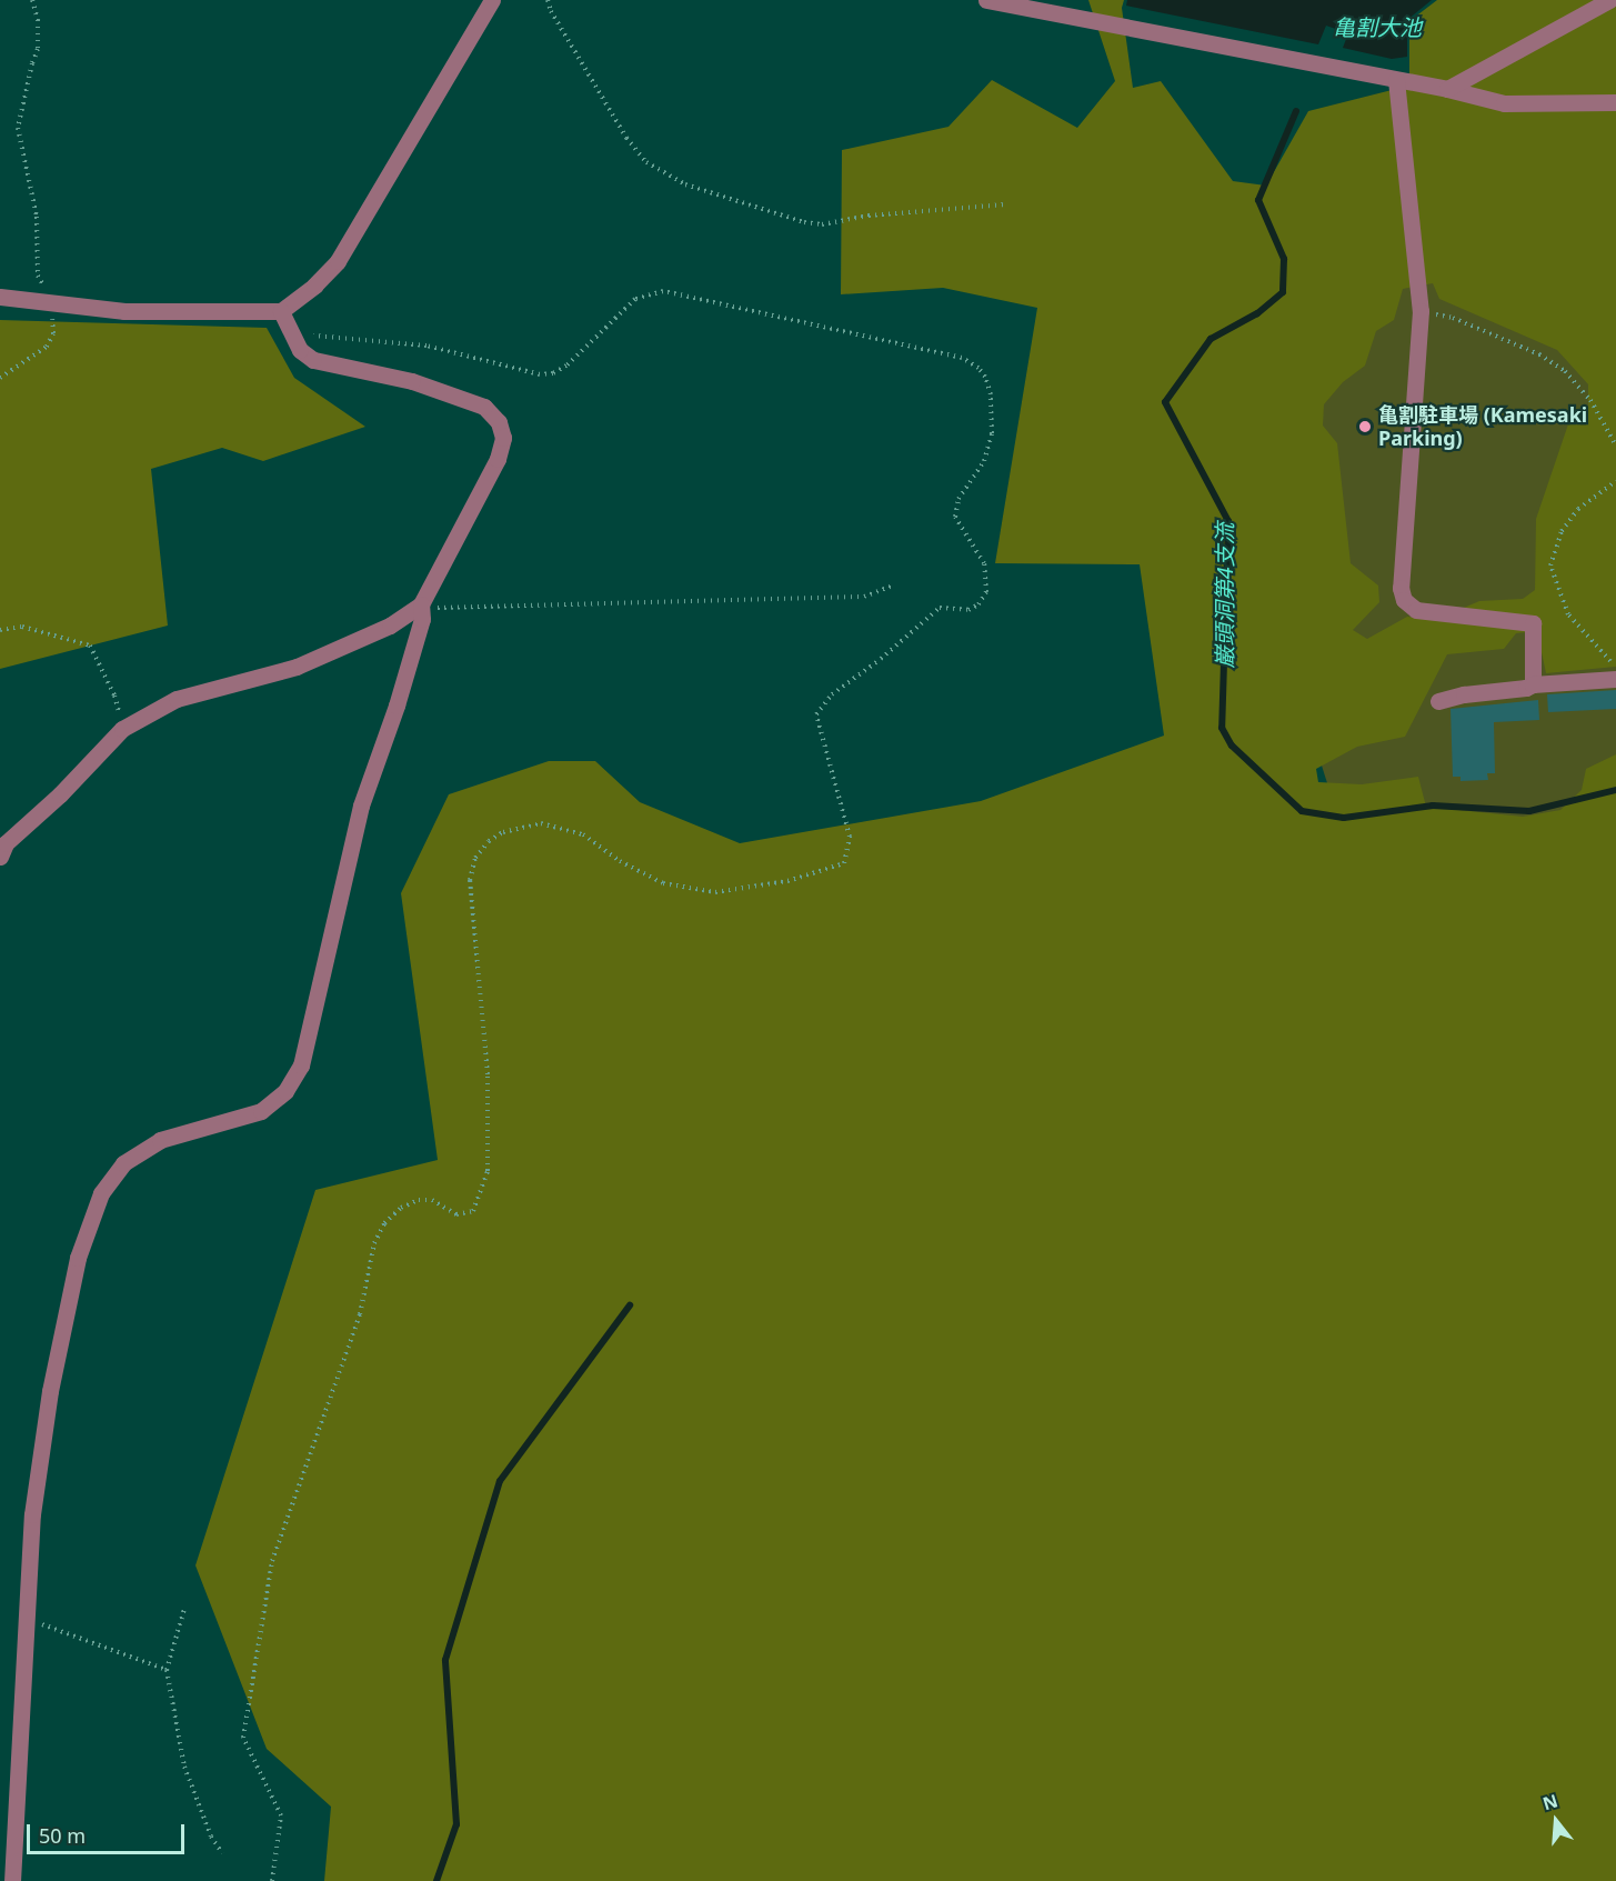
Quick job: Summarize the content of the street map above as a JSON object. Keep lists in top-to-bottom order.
{
  "water": ["亀割大池", "巌頭洞第4支流"],
  "places": ["亀割駐車場 (Kamesaki Parking)"],
  "scale_bar": "50 m",
  "north": "top"
}
